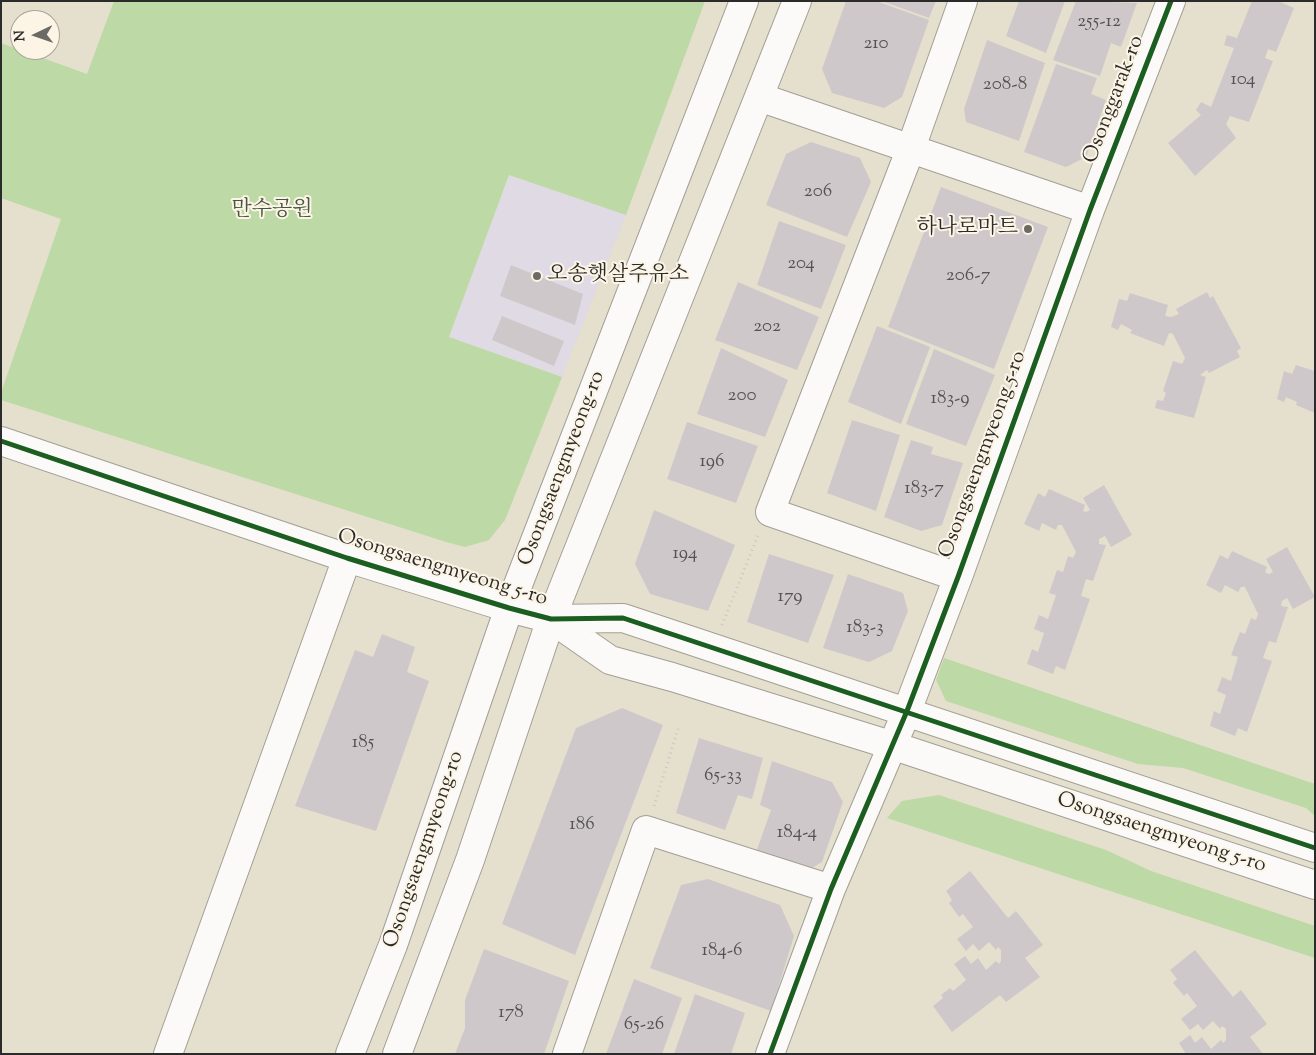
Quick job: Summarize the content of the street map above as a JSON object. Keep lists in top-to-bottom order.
{
  "streets": {
    "street": ["Osonggarak-ro", "Osongsaengmyeong 5-ro", "Osongsaengmyeong-ro"]
  },
  "crossings": [
    ["Osonggarak-ro", "Osongsaengmyeong 5-ro"],
    ["Osongsaengmyeong 5-ro", "Osongsaengmyeong-ro"]
  ],
  "parks": ["만수공원"],
  "places": ["하나로마트", "오송햇살주유소"],
  "house_numbers": [
    "255-12",
    "210",
    "104",
    "208-8",
    "206",
    "204",
    "206-7",
    "202",
    "200",
    "183-9",
    "196",
    "183-7",
    "194",
    "179",
    "183-3",
    "185",
    "65-33",
    "186",
    "184-4",
    "184-6",
    "178",
    "65-26"
  ],
  "north": "left"
}
